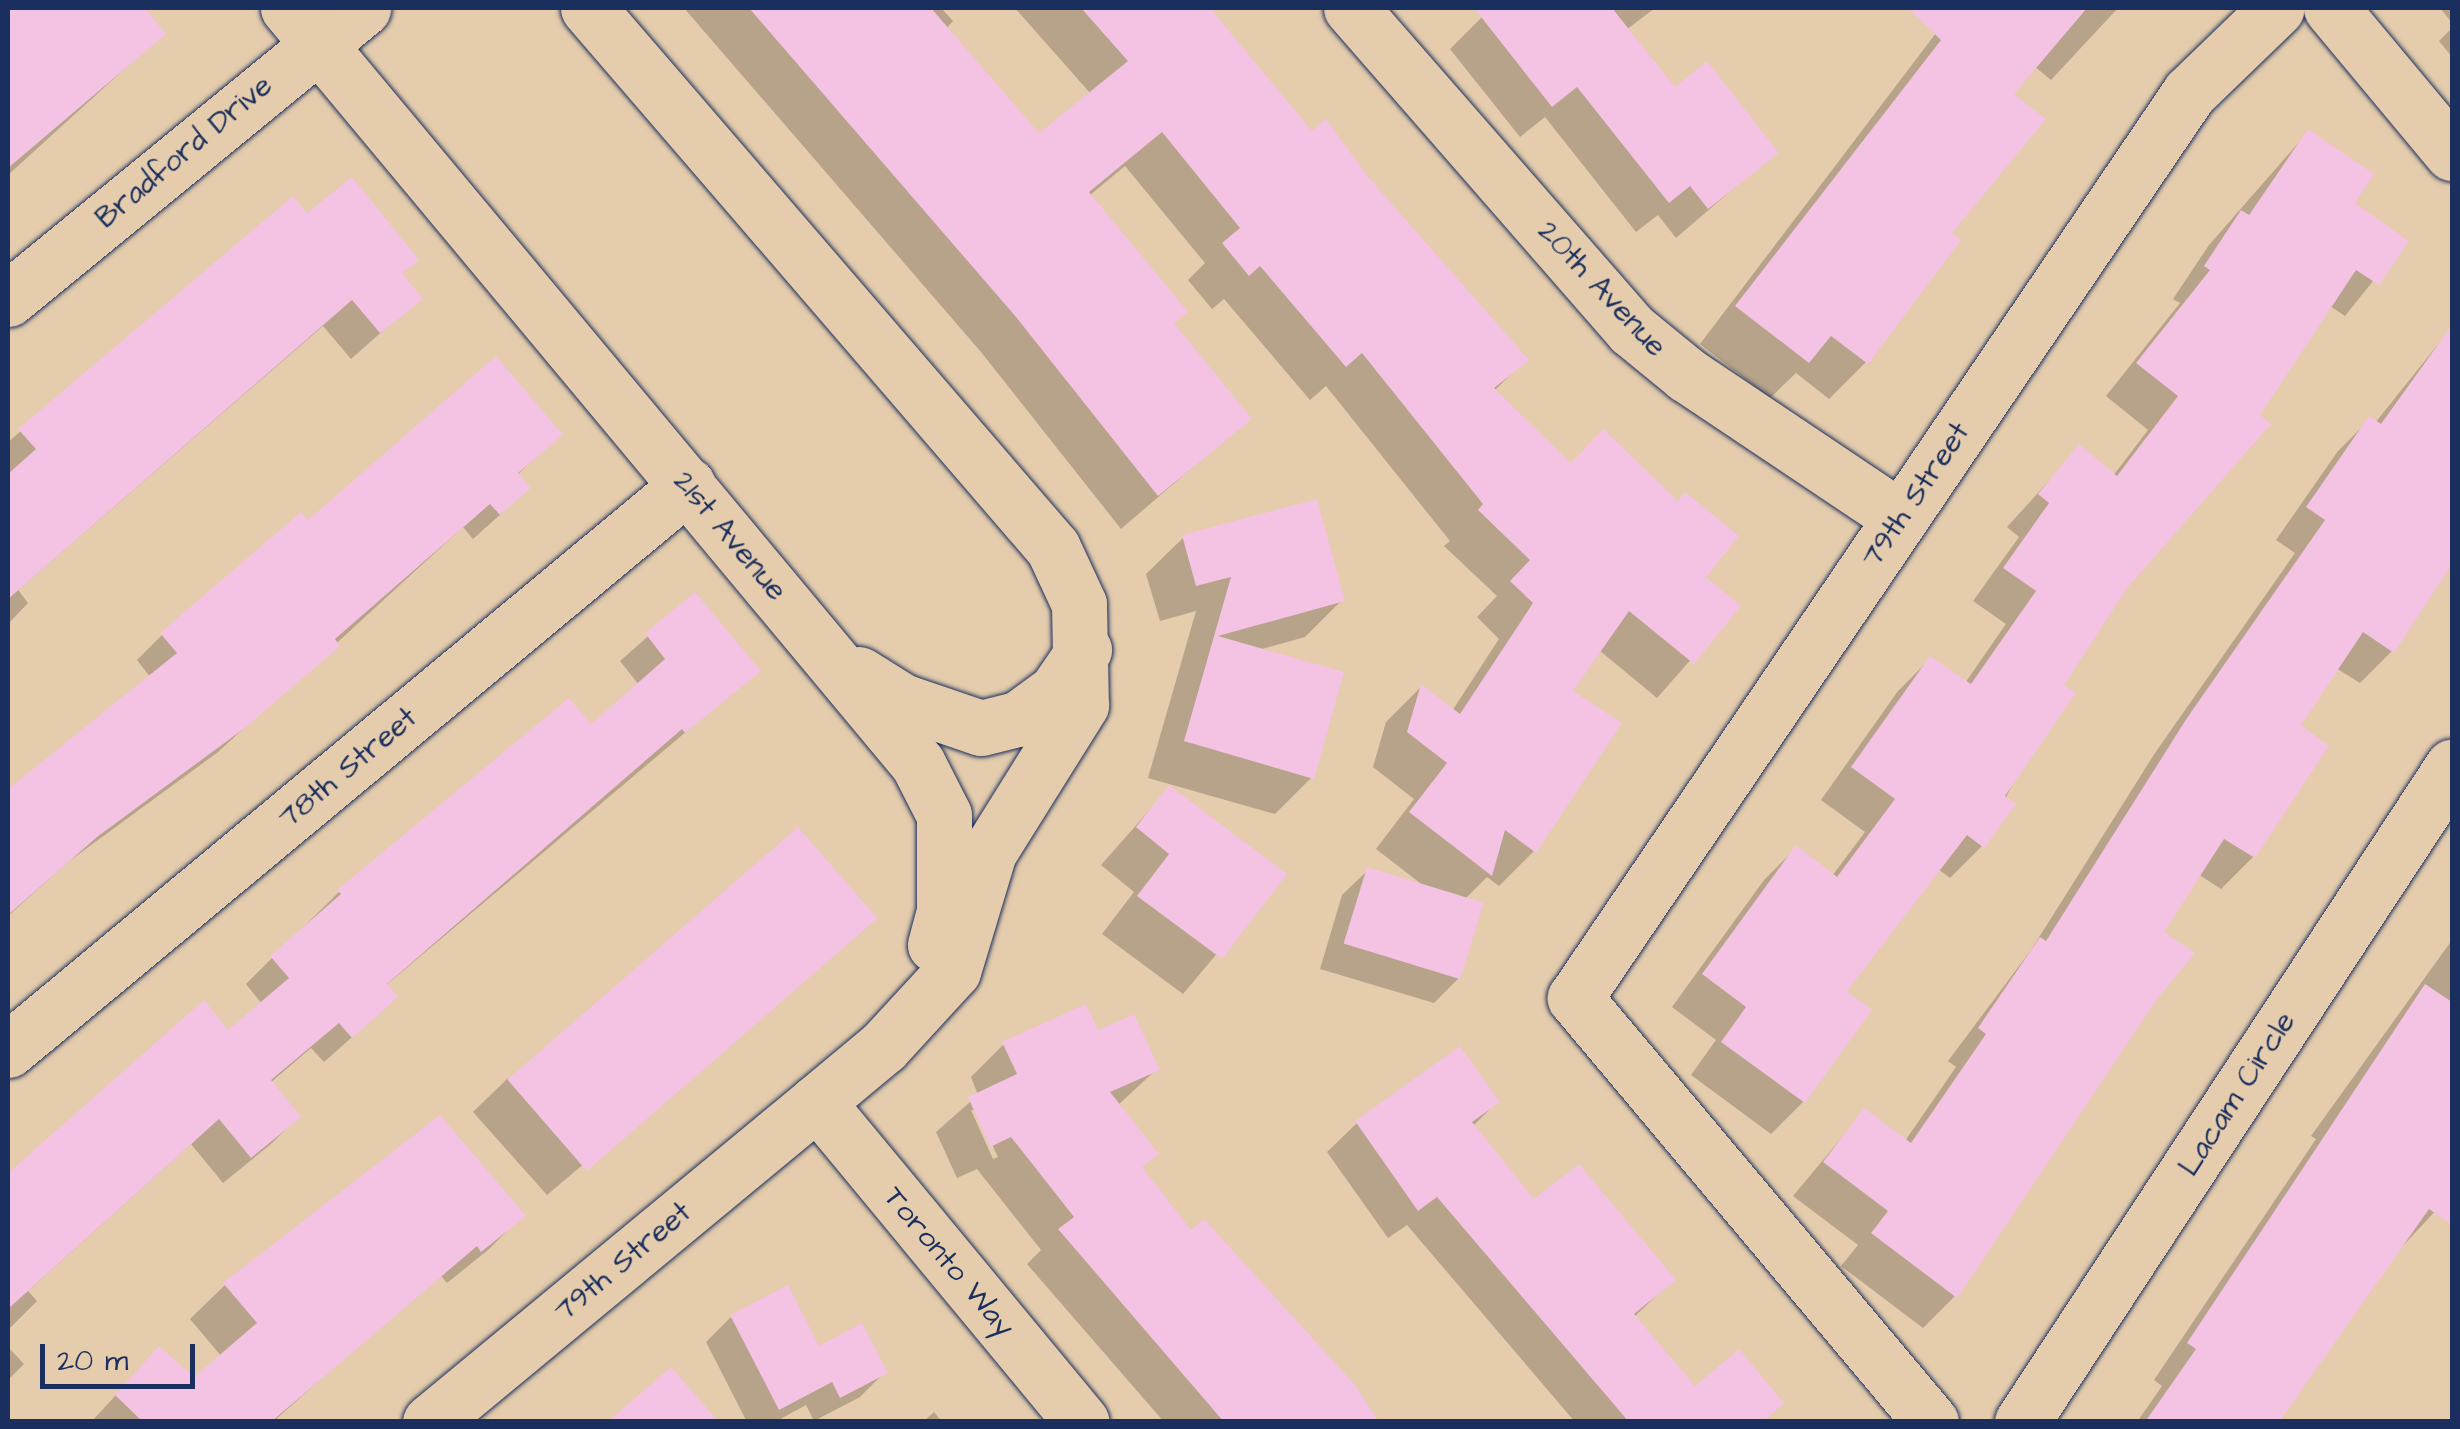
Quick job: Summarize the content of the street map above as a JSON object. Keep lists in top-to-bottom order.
{
  "streets": {
    "street": [
      "Bradford Drive",
      "20th Avenue",
      "79th Street",
      "21st Avenue",
      "78th Street",
      "Lacam Circle",
      "Toronto Way"
    ]
  },
  "crossings": [
    ["Bradford Drive", "21st Avenue"],
    ["20th Avenue", "79th Street"],
    ["79th Street", "Toronto Way"],
    ["21st Avenue", "78th Street"]
  ],
  "scale_bar": "20 m"
}
